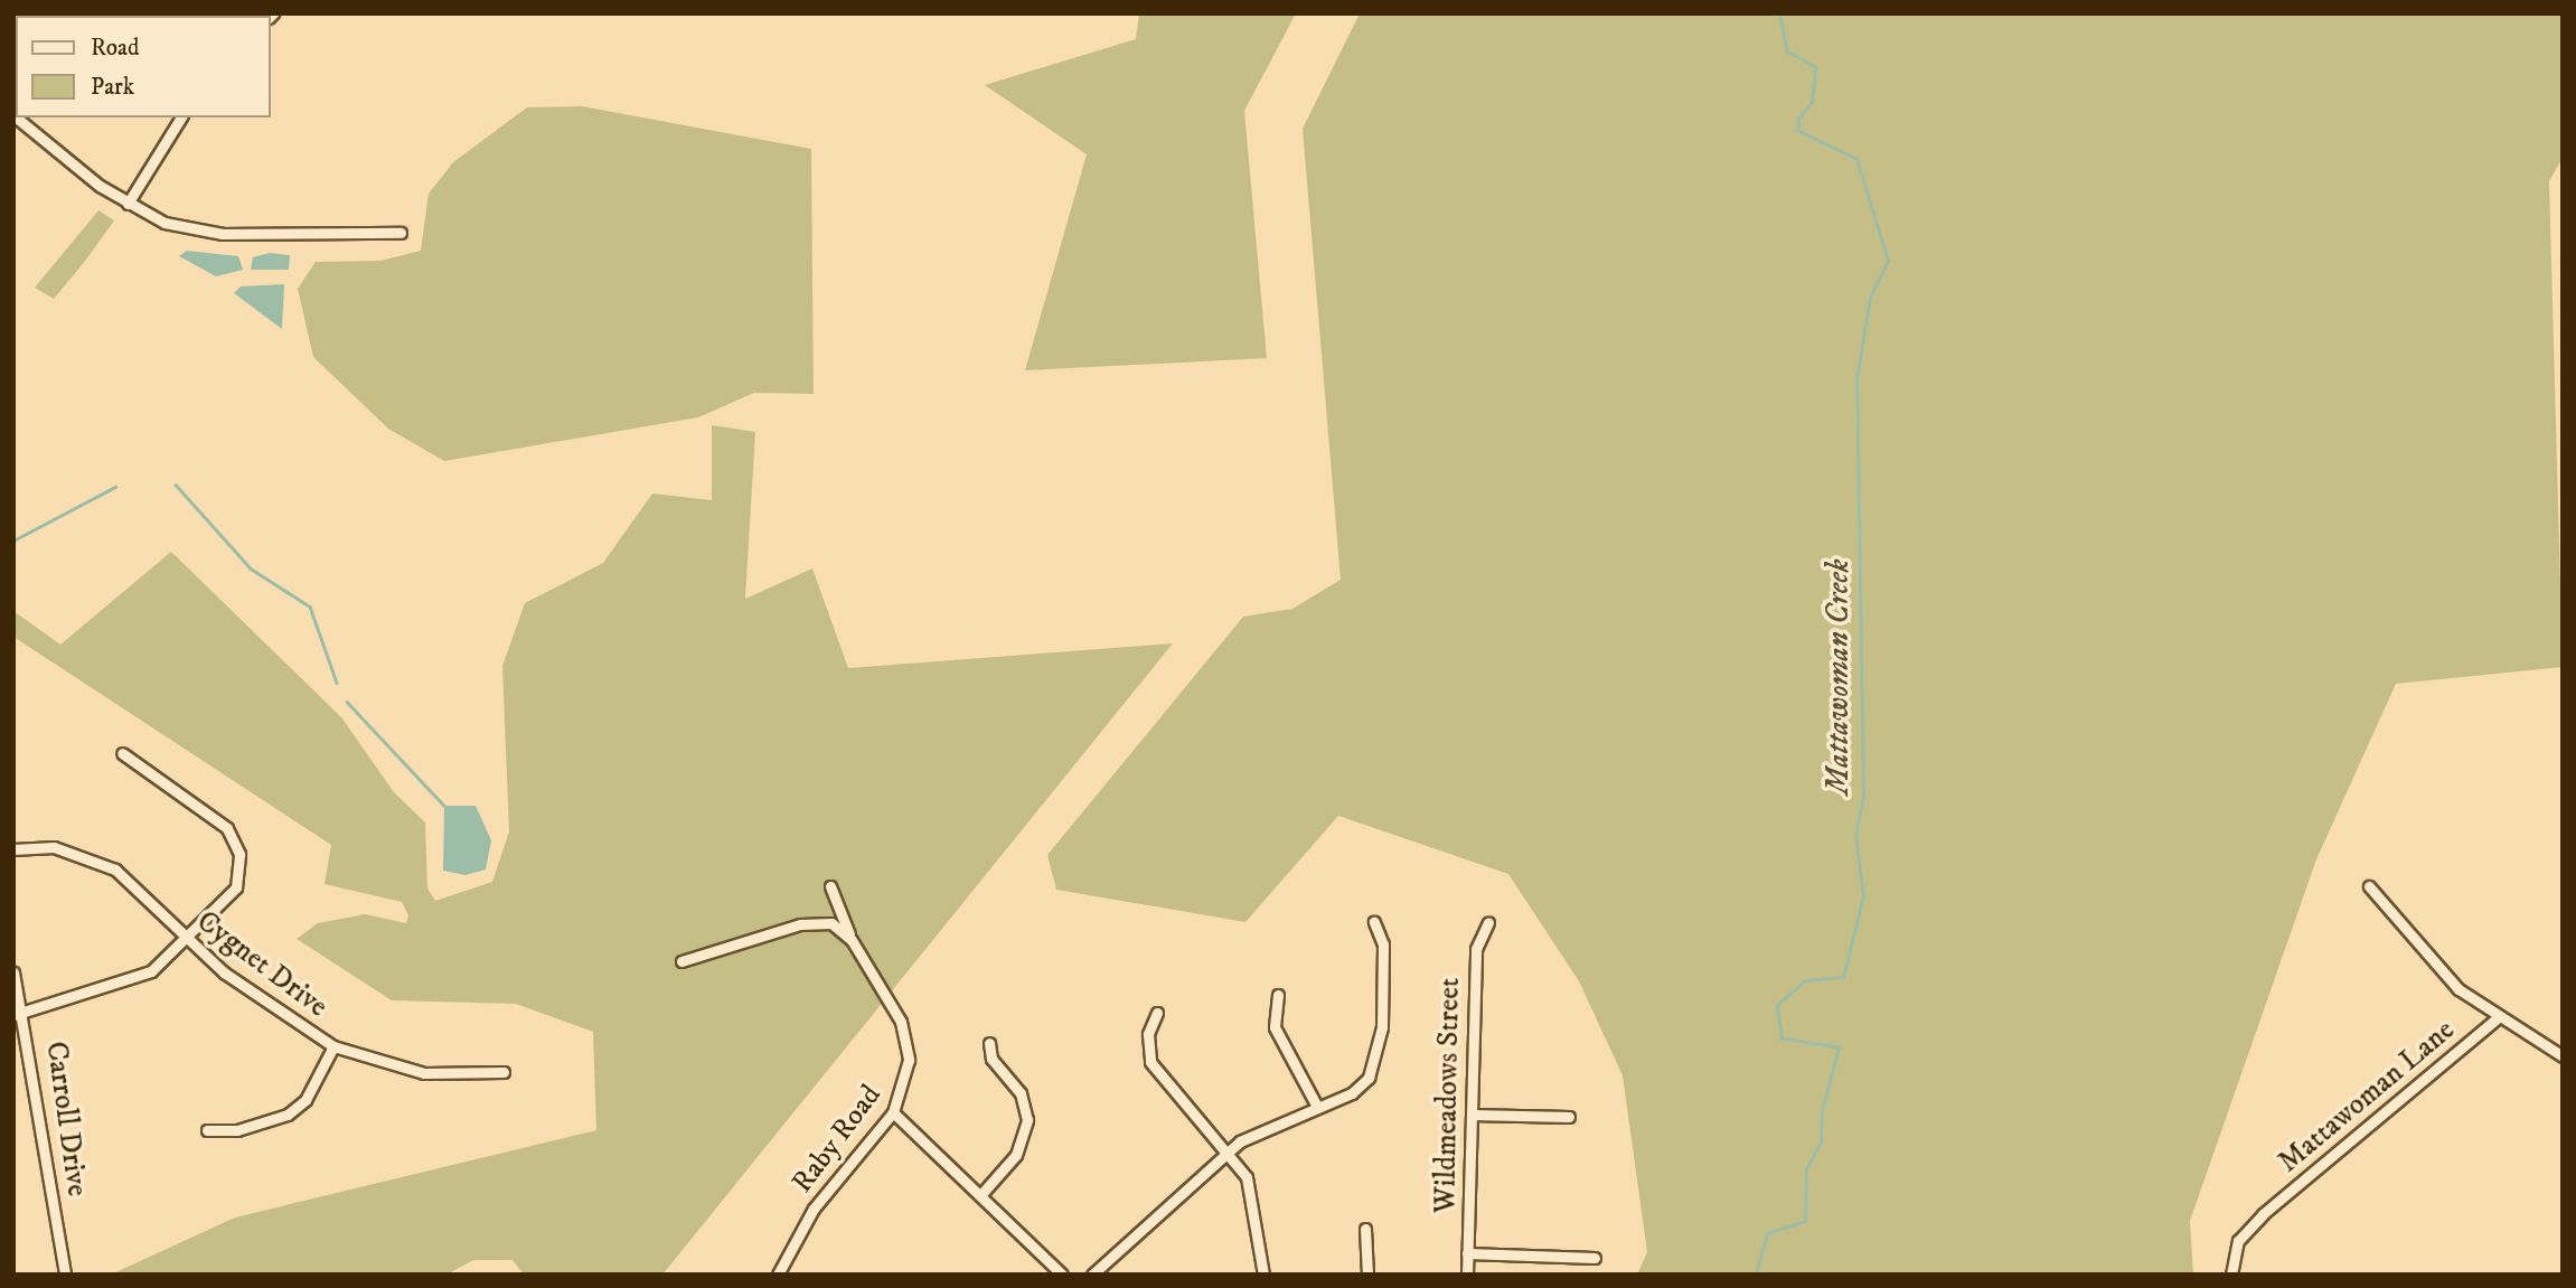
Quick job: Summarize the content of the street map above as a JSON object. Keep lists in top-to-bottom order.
{
  "streets": {
    "street": [
      "Cygnet Drive",
      "Wildmeadows Street",
      "Mattawoman Lane",
      "Carroll Drive",
      "Raby Road"
    ]
  },
  "water": ["Mattawoman Creek"],
  "legend": ["Road", "Park"]
}
